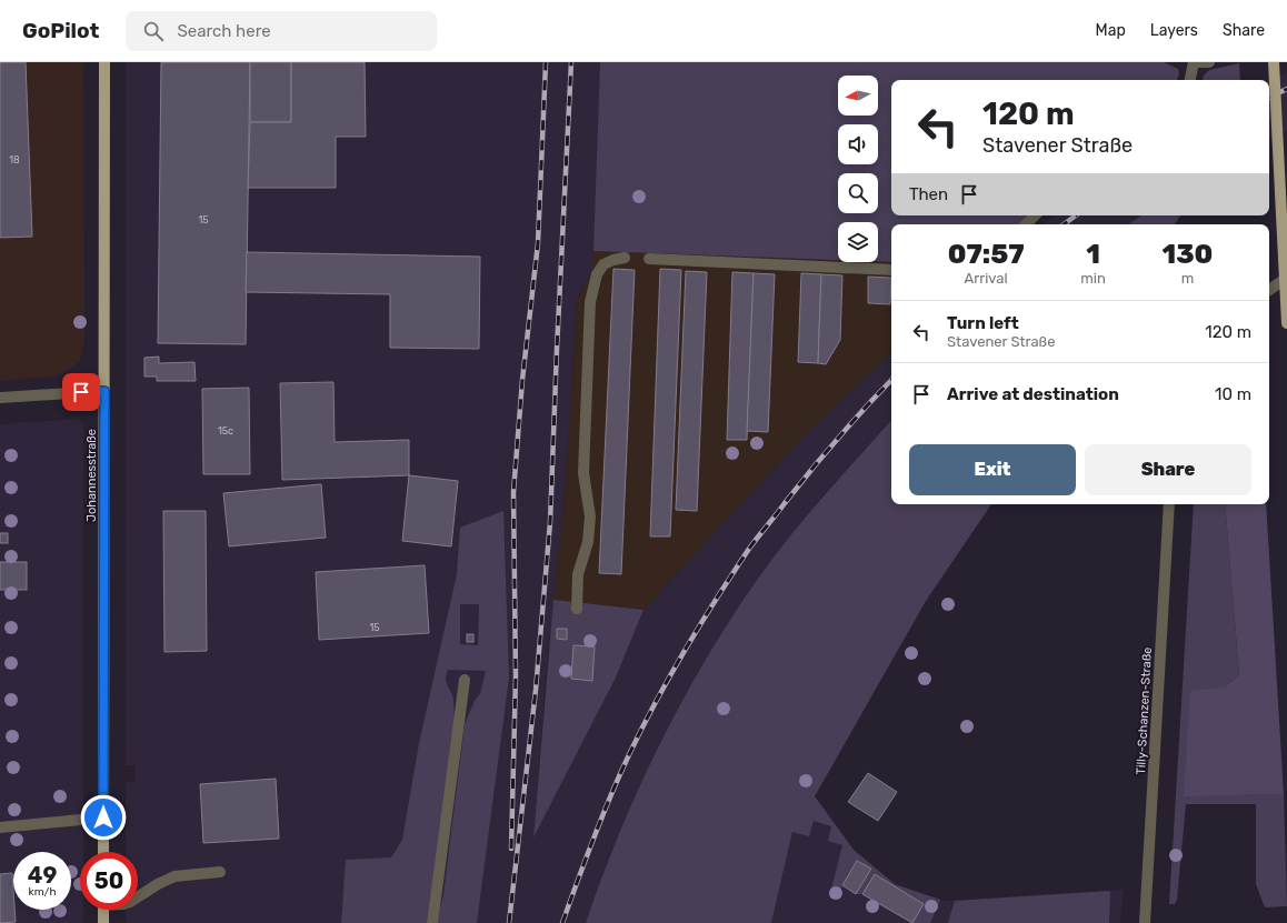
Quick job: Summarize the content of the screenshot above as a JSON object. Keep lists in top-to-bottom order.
{
  "streets": {
    "main road": ["Johannesstraße"],
    "street": ["Tilly-Schanzen-Straße"]
  },
  "house_numbers": [
    "18",
    "15",
    "15c",
    "15"
  ],
  "north": "left",
  "page": {
    "header": "GoPilot",
    "search": "Search here",
    "nav": ["Map", "Layers", "Share"],
    "turn": ["120 m", "Stavener Straße"],
    "then": "Then",
    "eta": [
      "07:57",
      "Arrival",
      "1",
      "min",
      "130",
      "m"
    ],
    "list": [
      {
        "name": "Turn left",
        "note": "Stavener Straße",
        "value": "120 m"
      },
      {
        "name": "Arrive at destination",
        "value": "10 m"
      }
    ],
    "buttons": ["Exit", "Share"],
    "speed": "49 km/h",
    "limit": "50"
  }
}
